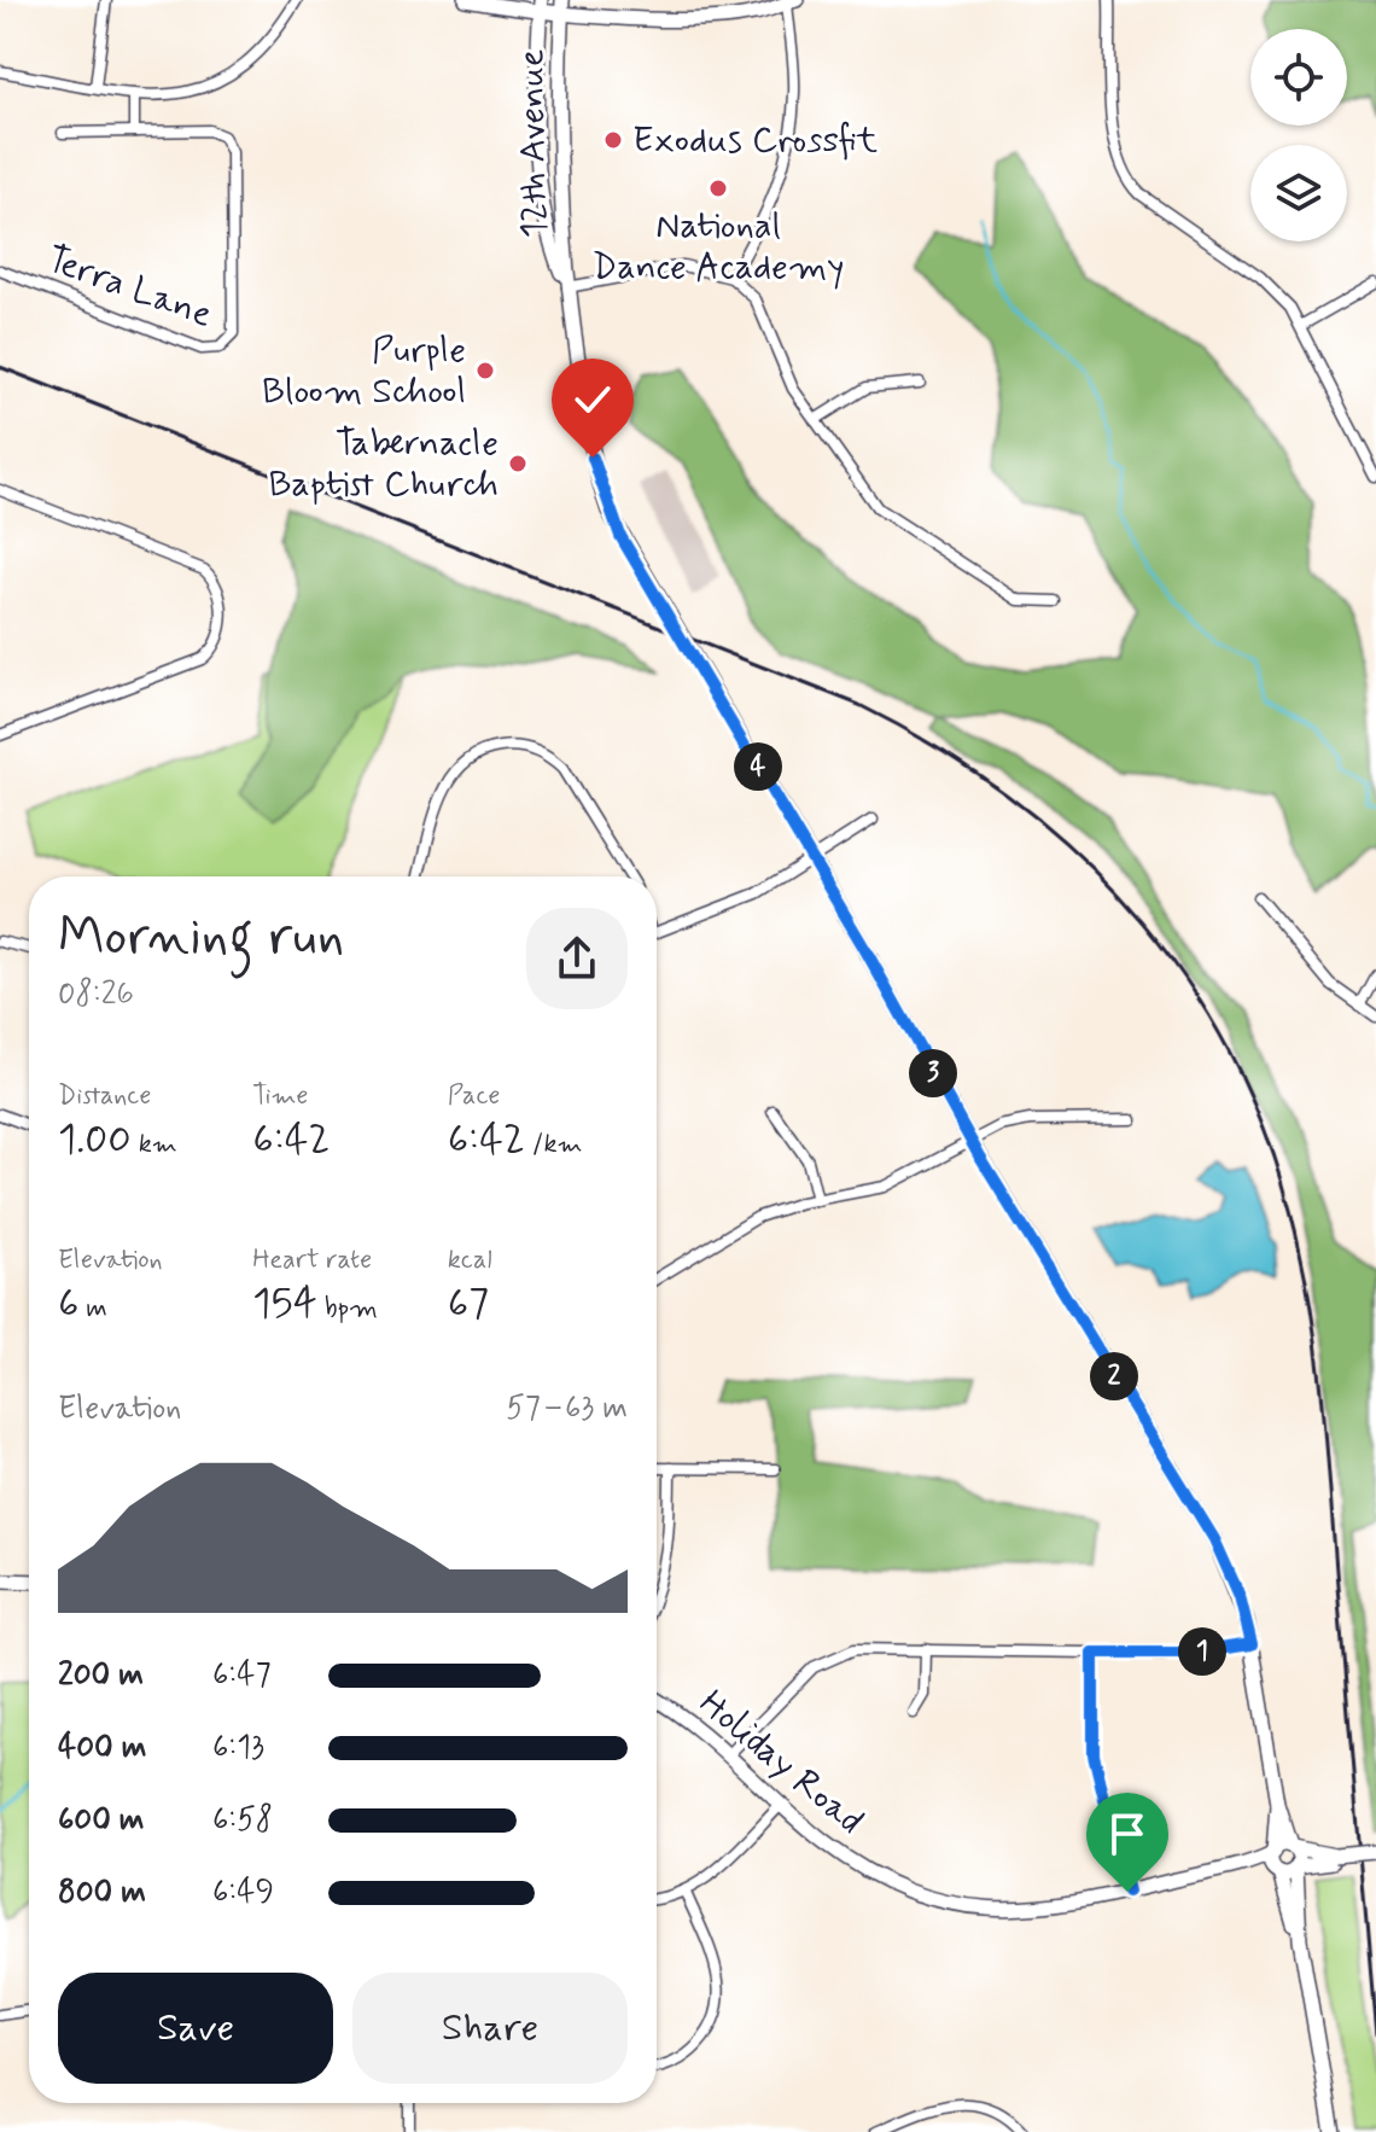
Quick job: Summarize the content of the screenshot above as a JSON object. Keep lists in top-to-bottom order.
{
  "streets": {
    "street": ["12th Avenue", "Terra Lane", "Holiday Road"]
  },
  "crossings": [
    ["12th Avenue", "Holiday Road"]
  ],
  "places": [
    "Exodus Crossfit",
    "National Dance Academy",
    "Purple Bloom School",
    "Tabernacle Baptist Church"
  ],
  "page": {
    "pins": [
      "4",
      "3",
      "2",
      "1"
    ],
    "heading": ["Morning run", "08:26"],
    "stats": [
      ["Distance", "1.00 km"],
      ["Time", "6:42"],
      ["Pace", "6:42 /km"],
      ["Elevation", "6 m"],
      ["Heart rate", "154 bpm"],
      ["kcal", "67"]
    ],
    "chart": ["Elevation", "57–63 m"],
    "list": [
      {
        "name": "200 m",
        "note": "6:47"
      },
      {
        "name": "400 m",
        "note": "6:13"
      },
      {
        "name": "600 m",
        "note": "6:58"
      },
      {
        "name": "800 m",
        "note": "6:49"
      }
    ],
    "buttons": ["Save", "Share"]
  }
}
